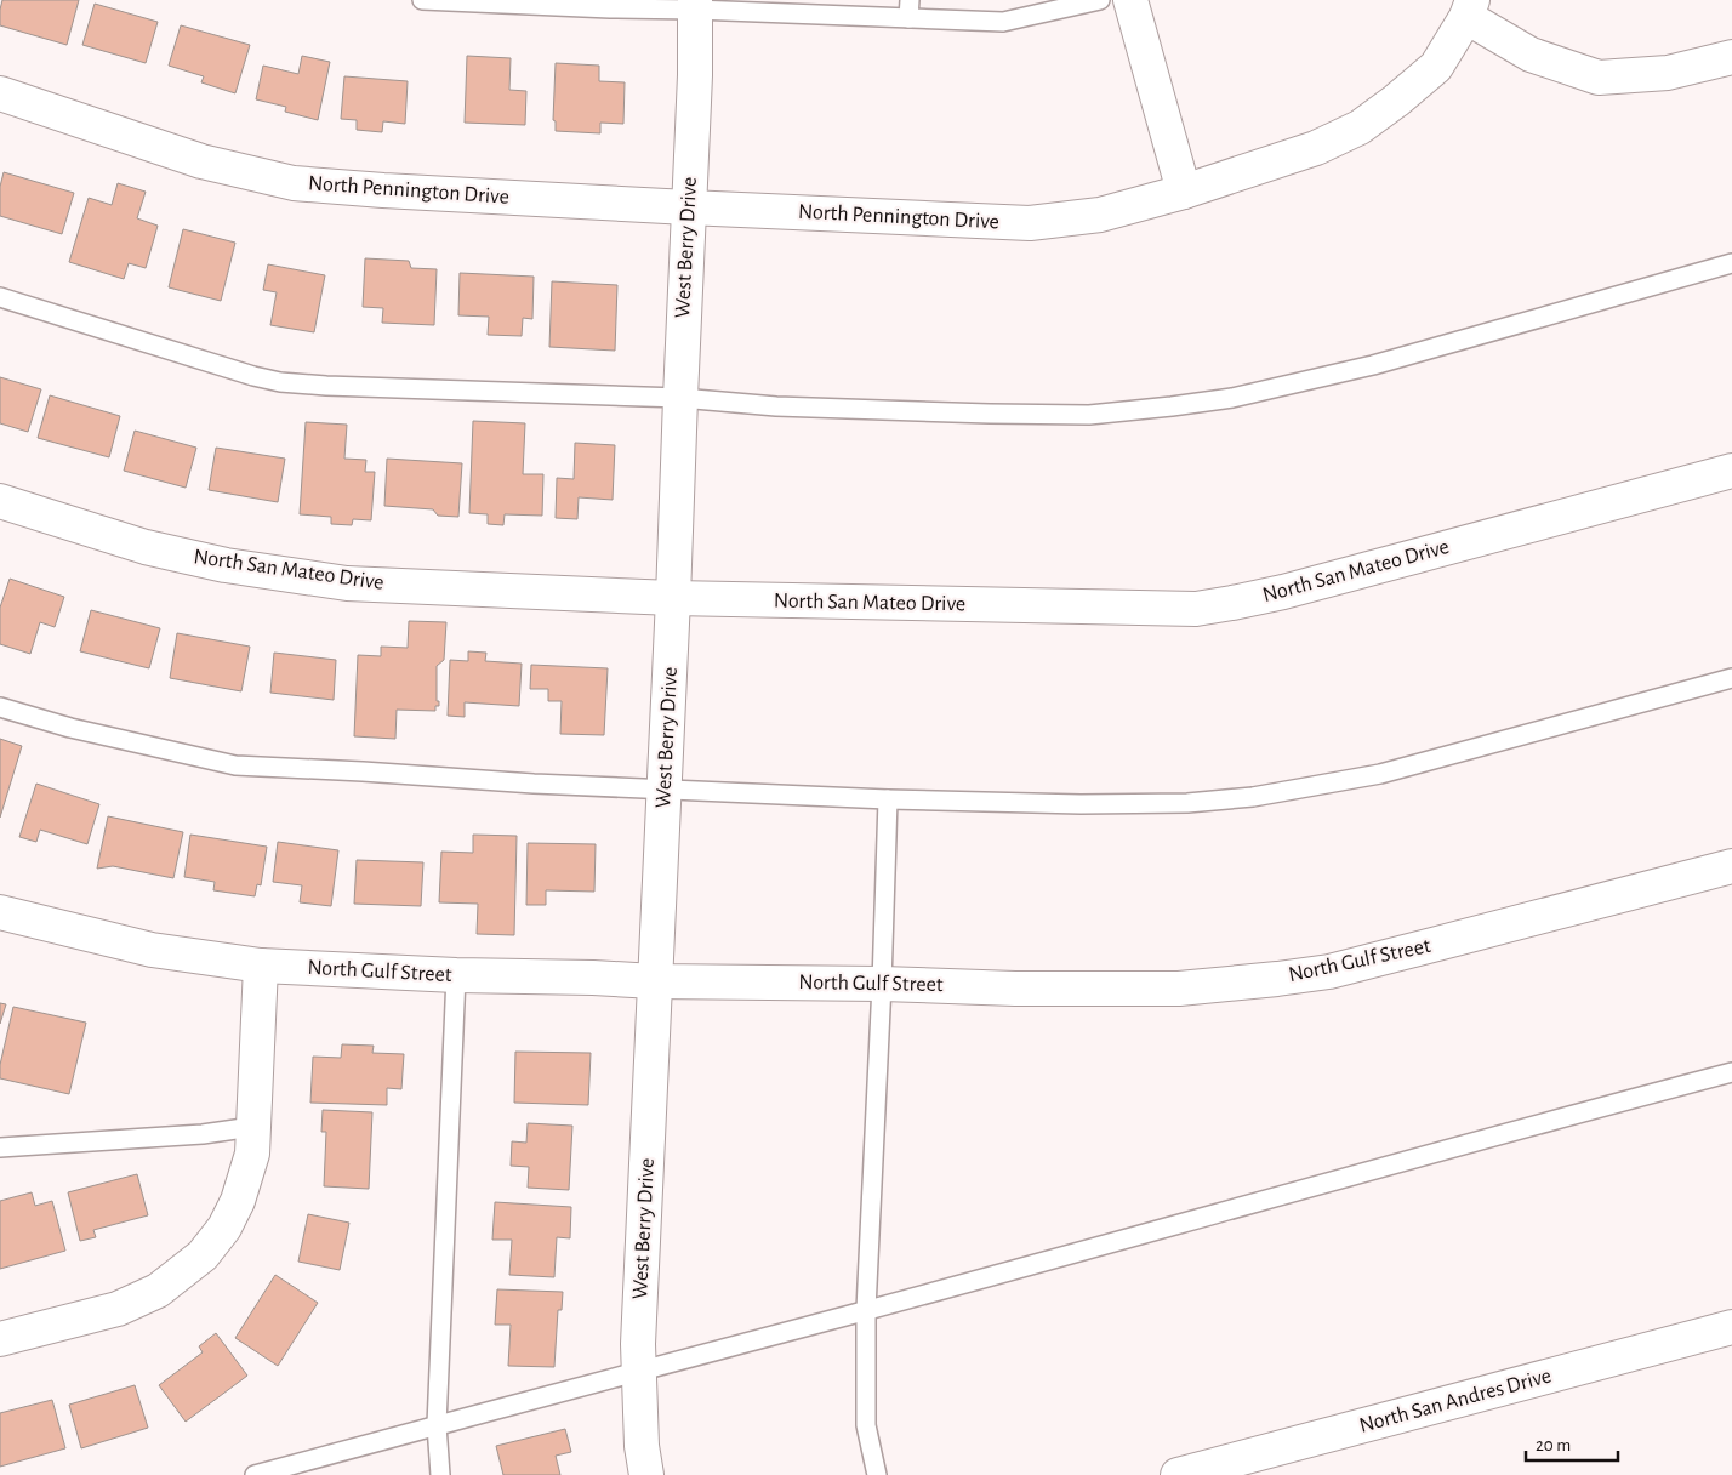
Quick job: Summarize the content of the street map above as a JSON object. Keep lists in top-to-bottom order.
{
  "streets": {
    "street": [
      "North Pennington Drive",
      "West Berry Drive",
      "North San Mateo Drive",
      "North Gulf Street",
      "North San Andres Drive"
    ]
  },
  "crossings": [
    ["North Pennington Drive", "West Berry Drive"],
    ["West Berry Drive", "North San Mateo Drive"],
    ["West Berry Drive", "North Gulf Street"]
  ],
  "scale_bar": "20 m"
}
